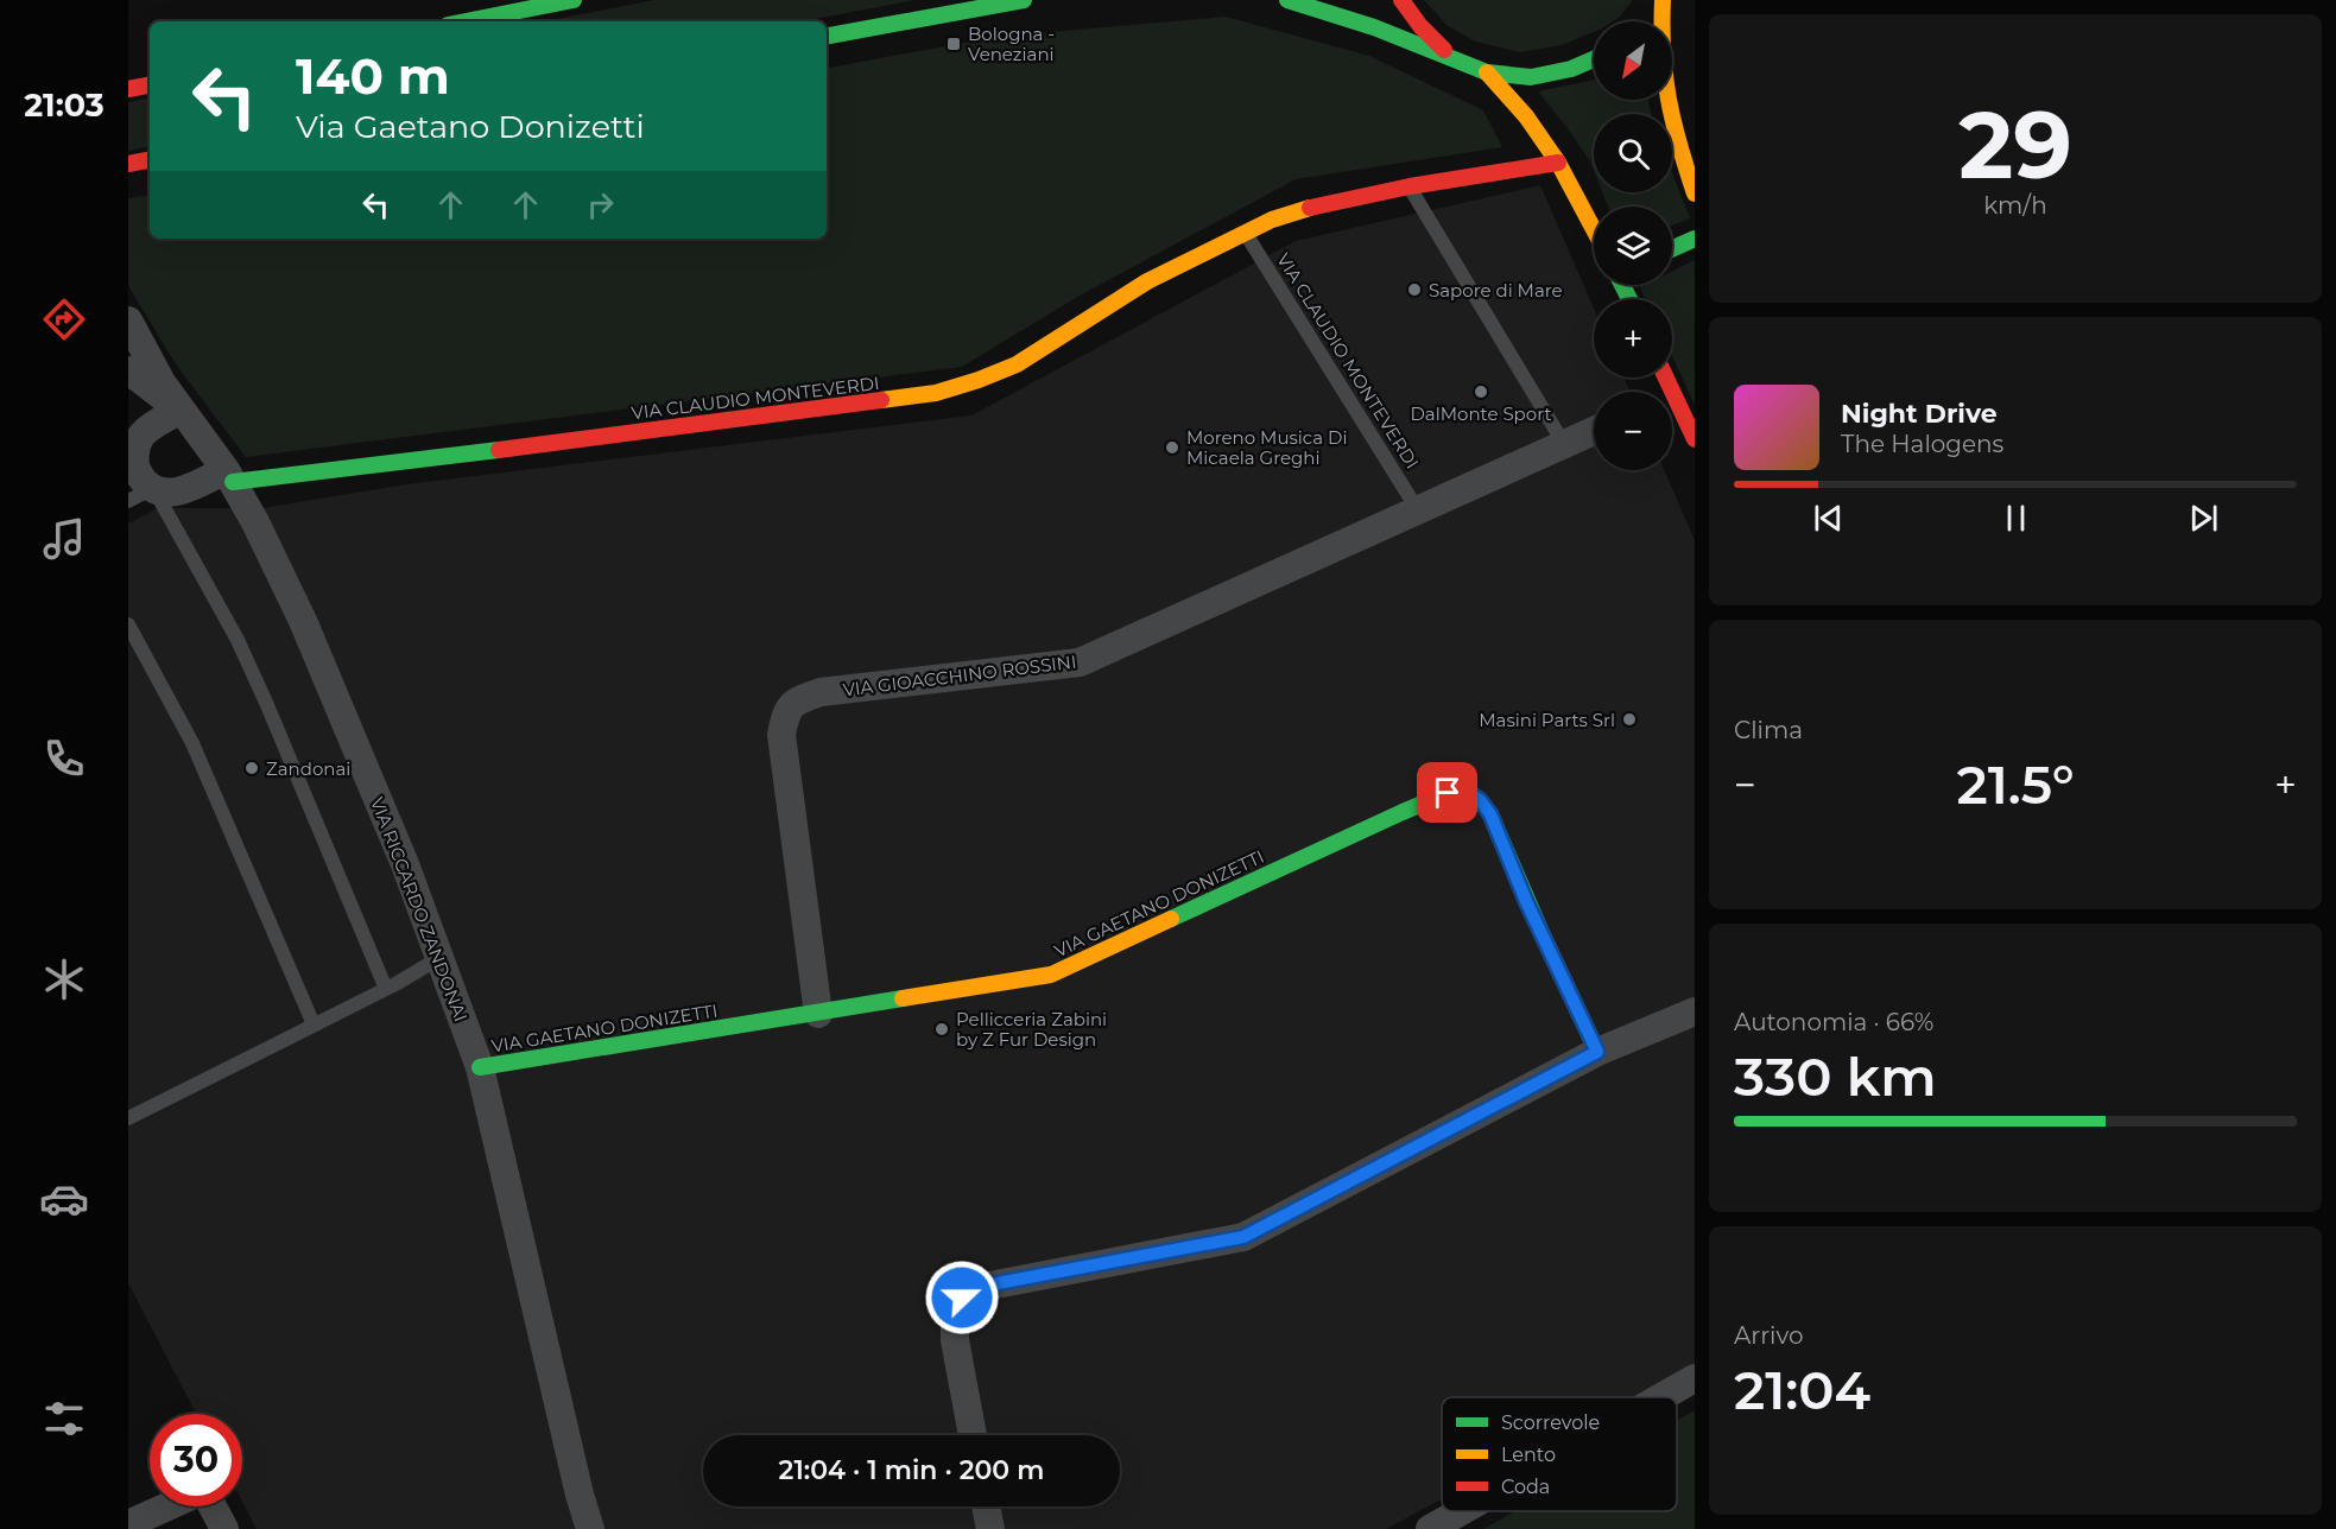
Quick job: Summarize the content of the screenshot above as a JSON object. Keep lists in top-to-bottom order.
{
  "streets": {
    "street": [
      "VIA CLAUDIO MONTEVERDI",
      "VIA GIOACCHINO ROSSINI",
      "VIA GAETANO DONIZETTI",
      "VIA RICCARDO ZANDONAI"
    ]
  },
  "crossings": [
    ["VIA CLAUDIO MONTEVERDI", "VIA GIOACCHINO ROSSINI"],
    ["VIA CLAUDIO MONTEVERDI", "VIA RICCARDO ZANDONAI"],
    ["VIA GIOACCHINO ROSSINI", "VIA GAETANO DONIZETTI"],
    ["VIA GAETANO DONIZETTI", "VIA RICCARDO ZANDONAI"]
  ],
  "places": {
    "transit": ["Bologna - Veneziani"],
    "other": [
      "Sapore di Mare",
      "DalMonte Sport",
      "Moreno Musica Di Micaela Greghi",
      "Masini Parts Srl",
      "Zandonai",
      "Pellicceria Zabini by Z Fur Design"
    ]
  },
  "legend": ["Scorrevole", "Lento", "Coda"],
  "north": "bottom left",
  "page": {
    "tabs": "21:03",
    "tile": [
      ["29", "km/h"],
      "Clima",
      ["Autonomia · 66%", "330 km"],
      ["Arrivo", "21:04"]
    ],
    "map_buttons": ["+", "−"],
    "turn": ["140 m", "Via Gaetano Donizetti"],
    "song": ["Night Drive", "The Halogens"],
    "heat": ["−", "21.5°", "+"],
    "limit": "30",
    "trip": "21:04 · 1 min · 200 m"
  }
}
